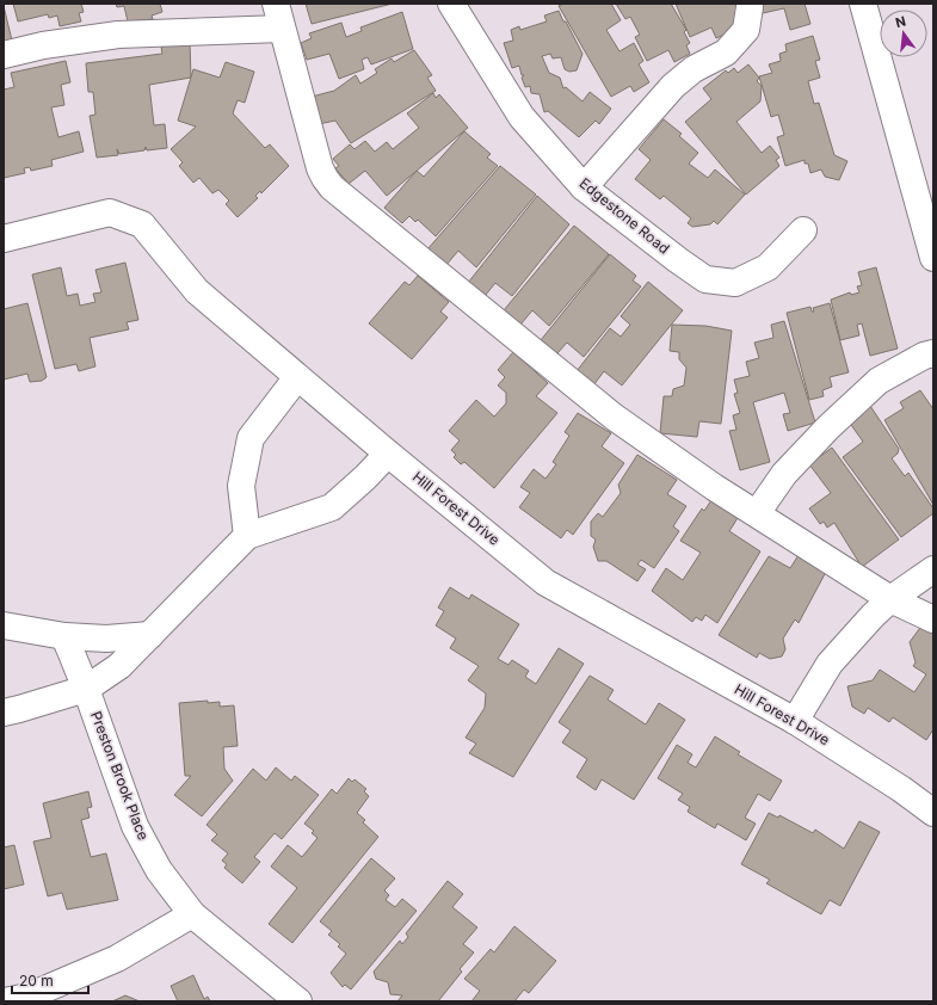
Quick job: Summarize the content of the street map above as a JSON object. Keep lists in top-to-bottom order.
{
  "streets": {
    "street": ["Edgestone Road", "Hill Forest Drive", "Preston Brook Place"]
  },
  "scale_bar": "20 m",
  "north": "top"
}
